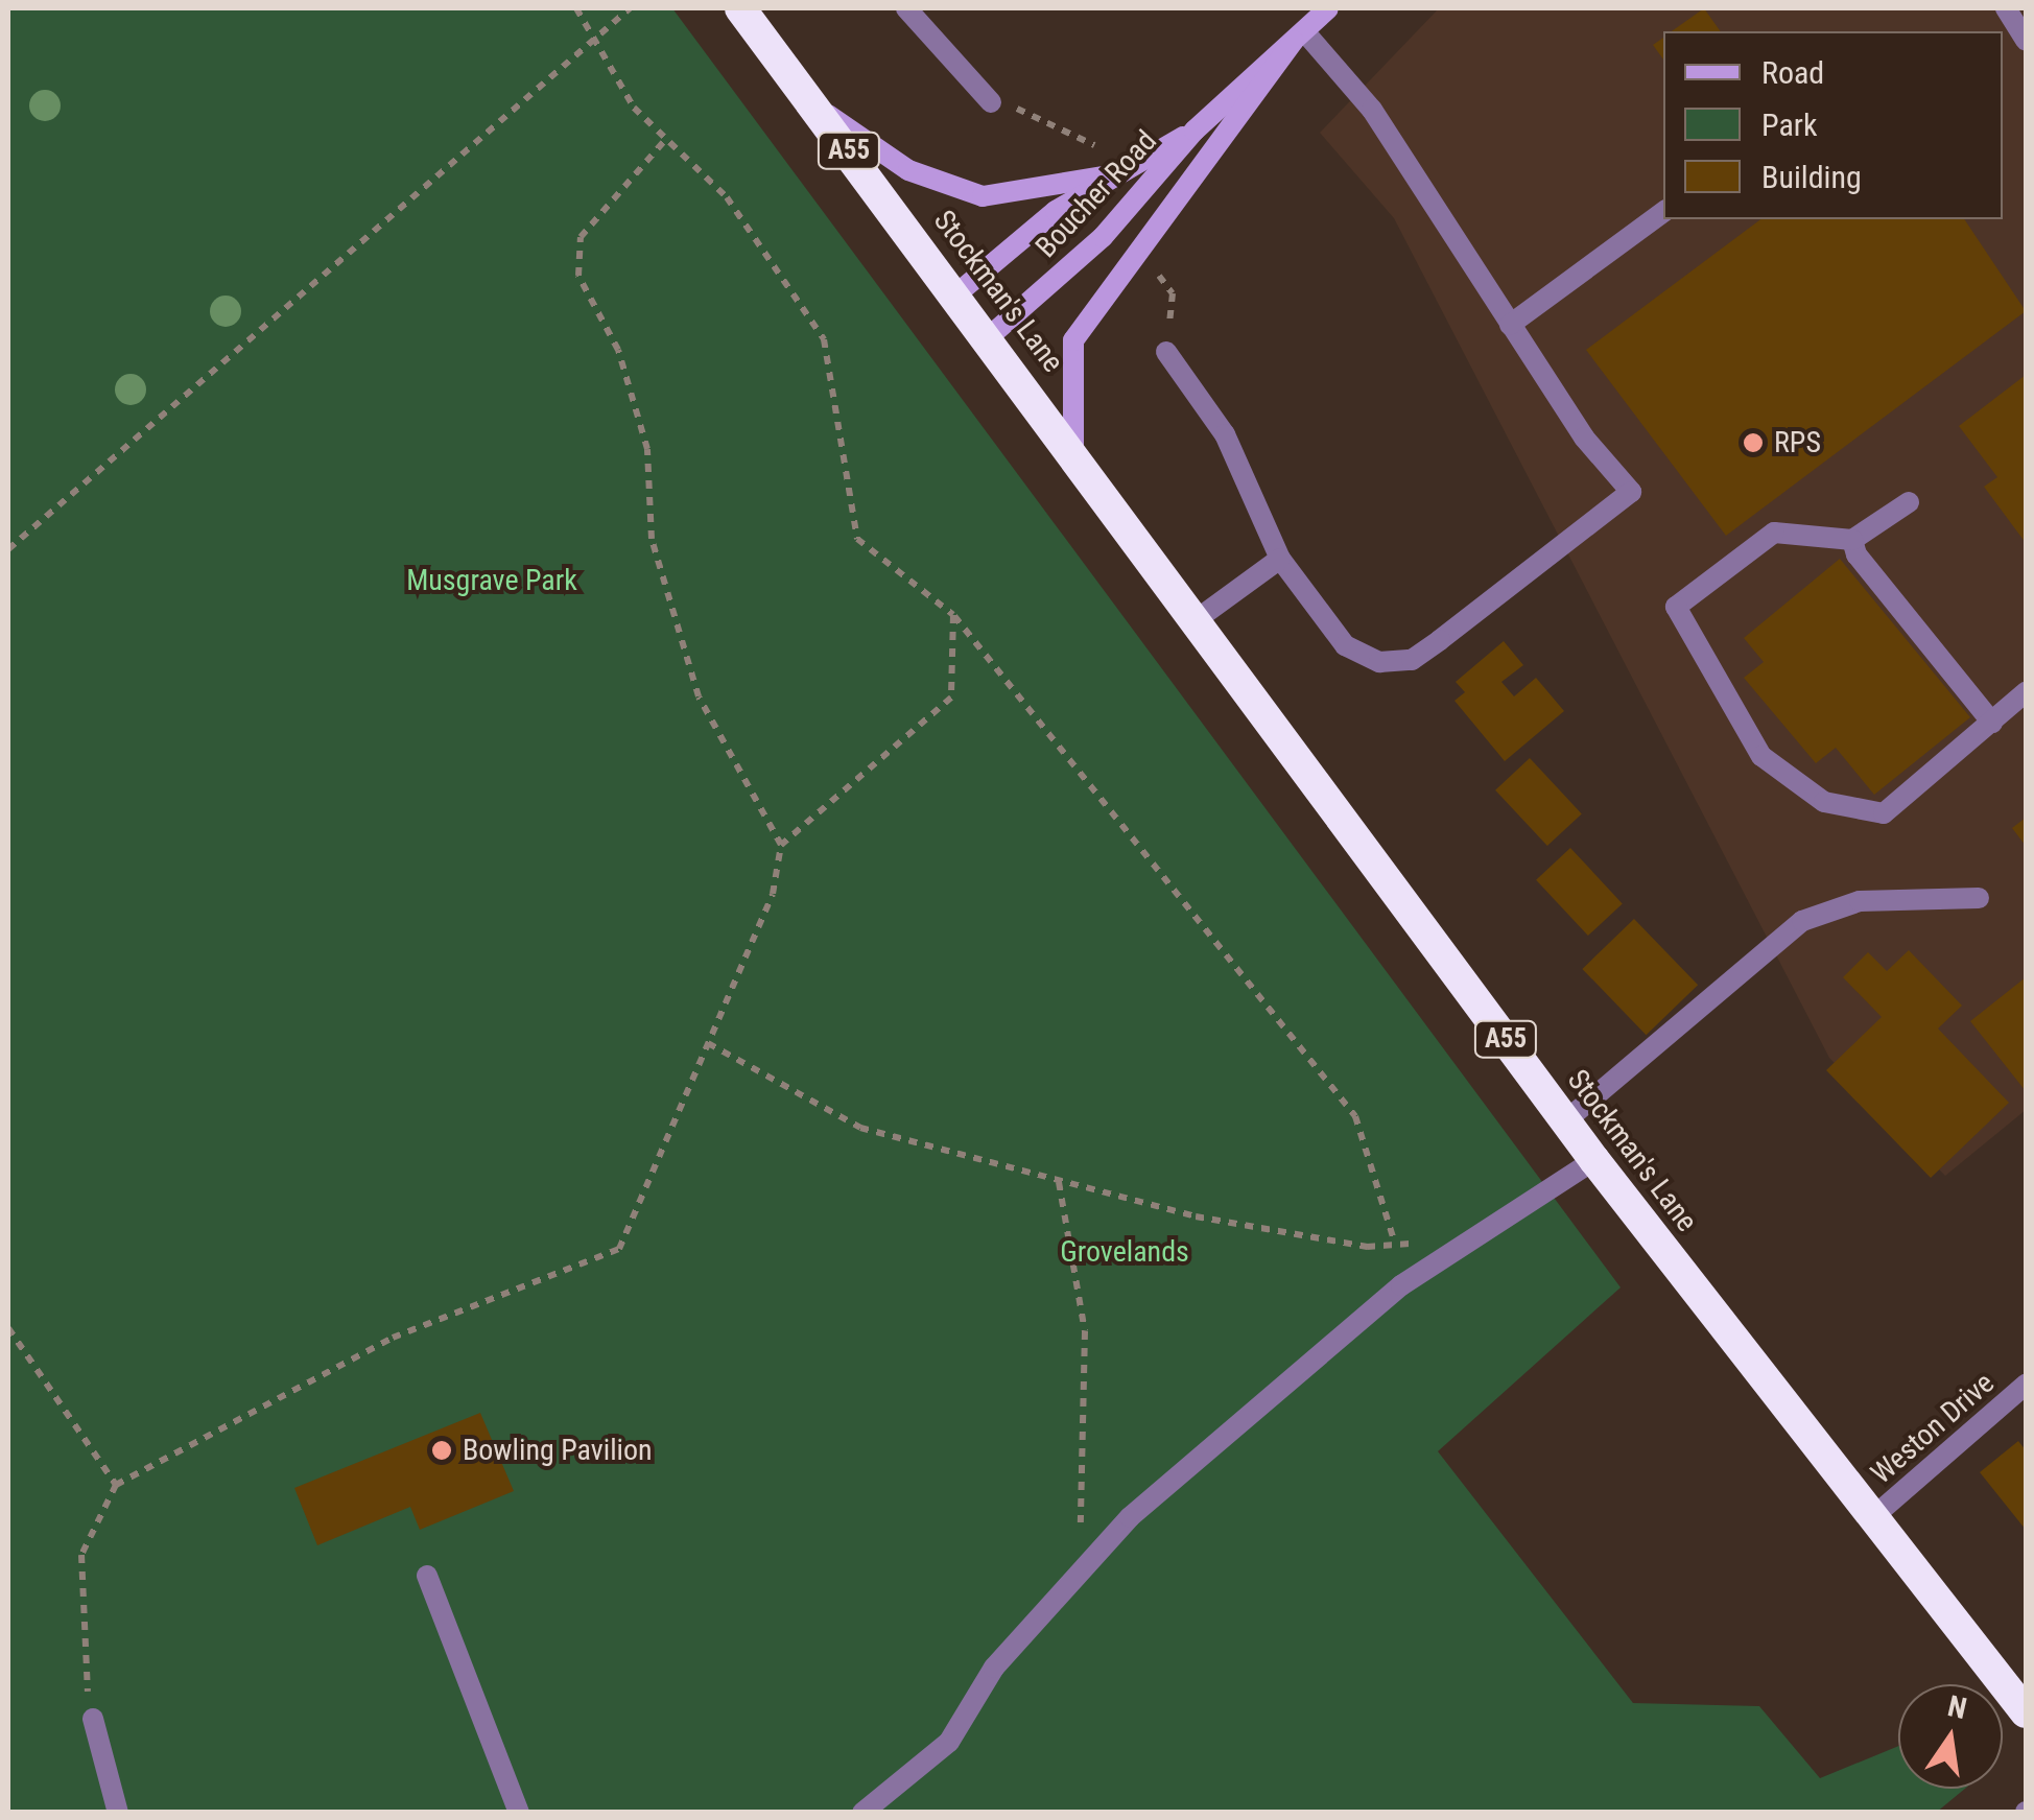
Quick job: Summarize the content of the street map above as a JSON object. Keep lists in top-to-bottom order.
{
  "streets": {
    "highway": ["A55", "Stockman's Lane"],
    "street": ["Boucher Road", "Weston Drive"]
  },
  "crossings": [
    ["Boucher Road", "Stockman's Lane"],
    ["Stockman's Lane", "Weston Drive"]
  ],
  "parks": ["Musgrave Park", "Grovelands"],
  "places": ["RPS", "Bowling Pavilion"],
  "legend": ["Road", "Park", "Building"],
  "north": "top"
}
